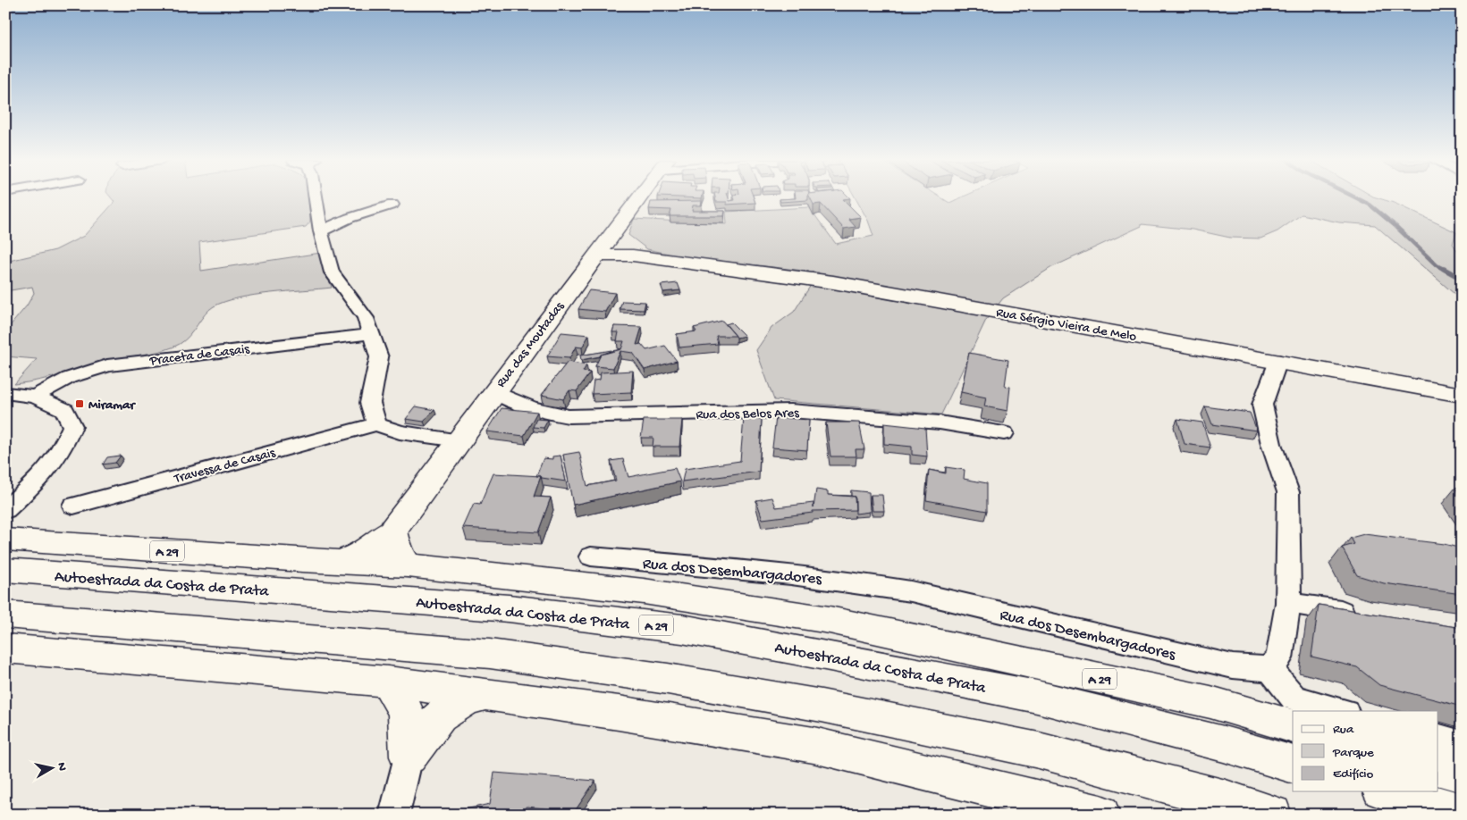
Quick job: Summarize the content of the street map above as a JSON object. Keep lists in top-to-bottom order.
{
  "streets": {
    "main road": [
      "Rua Sérgio Vieira de Melo",
      "Rua das Moutadas",
      "A 29",
      "Autoestrada da Costa de Prata"
    ],
    "street": [
      "Praceta de Casais",
      "Rua dos Belos Ares",
      "Travessa de Casais",
      "Rua dos Desembargadores"
    ]
  },
  "crossings": [
    ["Rua Sérgio Vieira de Melo", "Rua das Moutadas"],
    ["Rua das Moutadas", "Rua dos Belos Ares"],
    ["Rua das Moutadas", "A 29"]
  ],
  "places": {
    "transit": ["Miramar"]
  },
  "legend": ["Rua", "Parque", "Edifício"],
  "north": "right"
}
